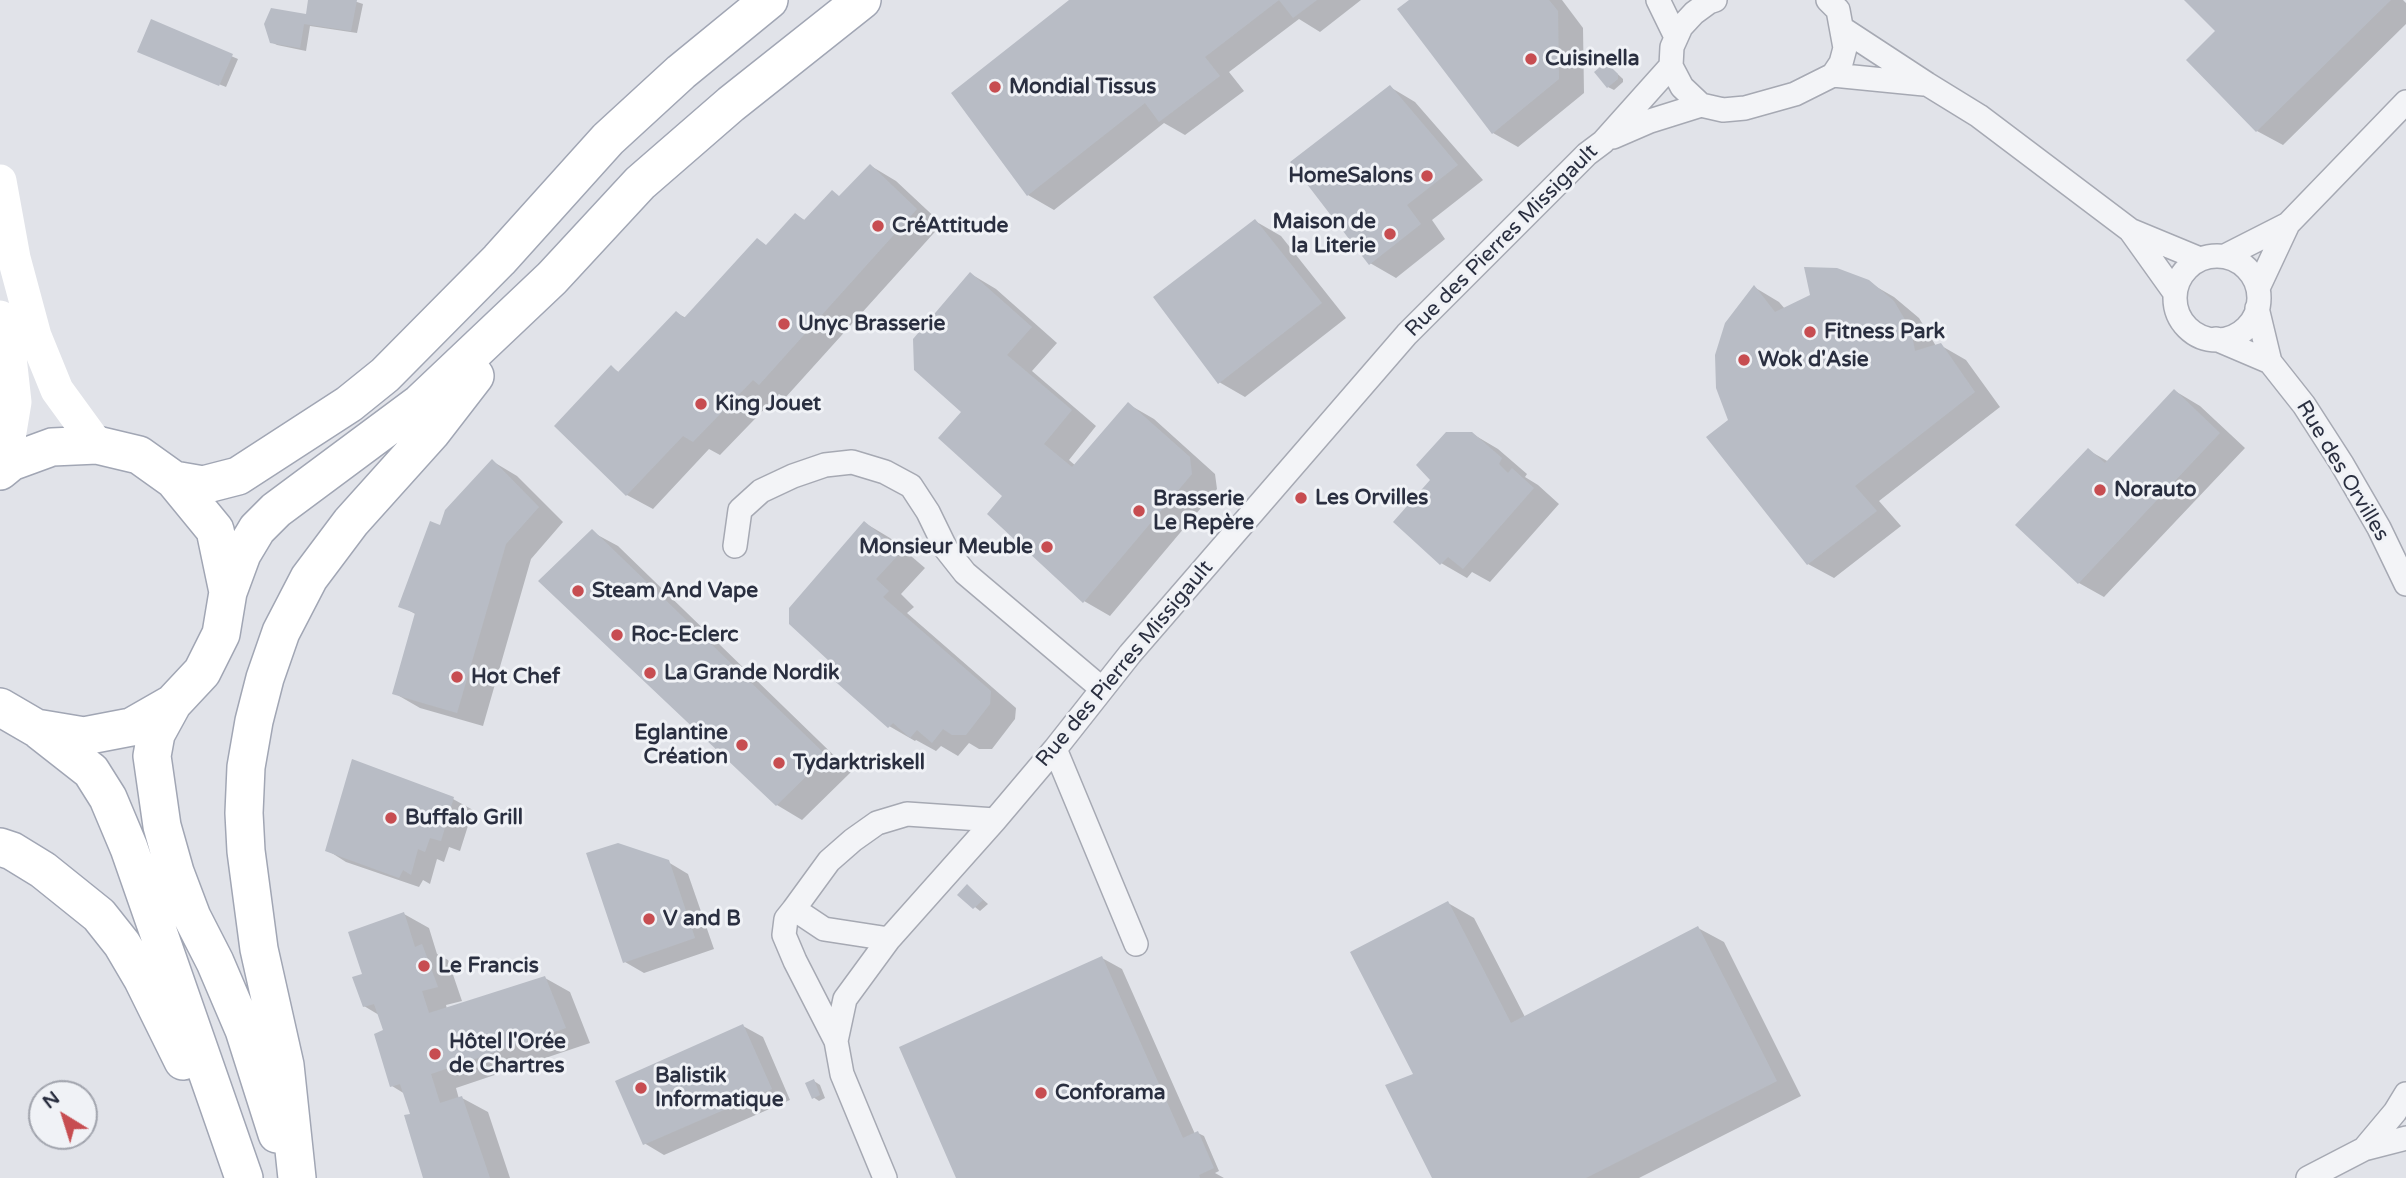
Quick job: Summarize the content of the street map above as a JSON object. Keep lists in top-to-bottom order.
{
  "streets": {
    "street": ["Rue des Pierres Missigault", "Rue des Orvilles"]
  },
  "places": [
    "Cuisinella",
    "Mondial Tissus",
    "HomeSalons",
    "CréAttitude",
    "Maison de la Literie",
    "Unyc Brasserie",
    "Fitness Park",
    "Wok d'Asie",
    "King Jouet",
    "Norauto",
    "Les Orvilles",
    "Brasserie Le Repère",
    "Monsieur Meuble",
    "Steam And Vape",
    "Roc-Eclerc",
    "La Grande Nordik",
    "Hot Chef",
    "Eglantine Création",
    "Tydarktriskell",
    "Buffalo Grill",
    "V and B",
    "Le Francis",
    "Hôtel l'Orée de Chartres",
    "Balistik Informatique",
    "Conforama"
  ],
  "north": "top left"
}
